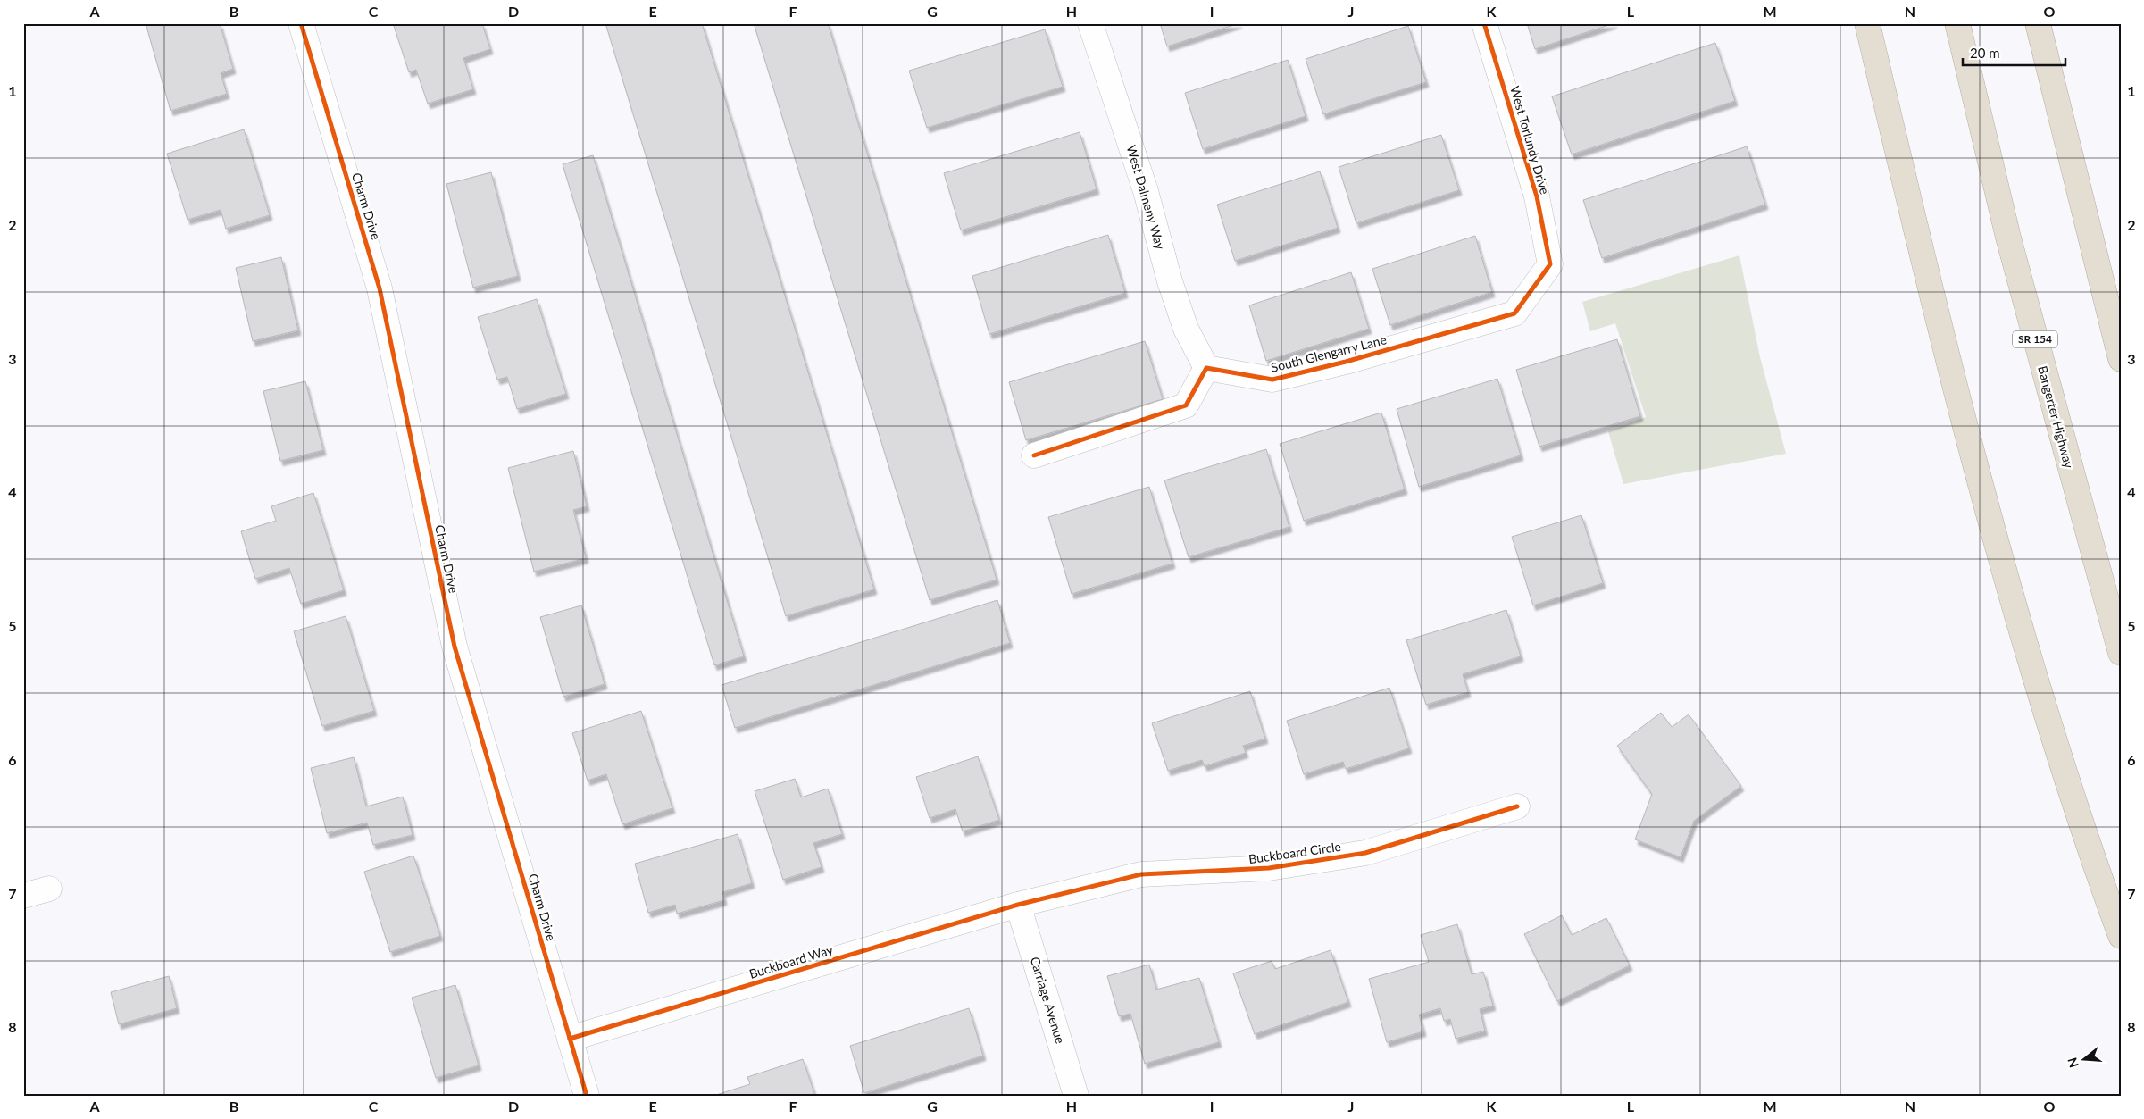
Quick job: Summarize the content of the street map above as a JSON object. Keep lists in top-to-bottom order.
{
  "streets": {
    "highway": ["SR 154", "Bangerter Highway"],
    "street": [
      "West Torlundy Drive",
      "West Dalmeny Way",
      "Charm Drive",
      "South Glengarry Lane",
      "Buckboard Circle",
      "Buckboard Way",
      "Carriage Avenue"
    ]
  },
  "crossings": [
    ["West Torlundy Drive", "South Glengarry Lane"],
    ["West Dalmeny Way", "South Glengarry Lane"],
    ["Charm Drive", "Buckboard Way"],
    ["Buckboard Circle", "Buckboard Way"],
    ["Buckboard Circle", "Carriage Avenue"],
    ["Buckboard Way", "Carriage Avenue"]
  ],
  "scale_bar": "20 m",
  "north": "left",
  "grid": {
    "columns": [
      "A",
      "B",
      "C",
      "D",
      "E",
      "F",
      "G",
      "H",
      "I",
      "J",
      "K",
      "L",
      "M",
      "N",
      "O"
    ],
    "rows": [
      "1",
      "2",
      "3",
      "4",
      "5",
      "6",
      "7",
      "8"
    ]
  }
}
